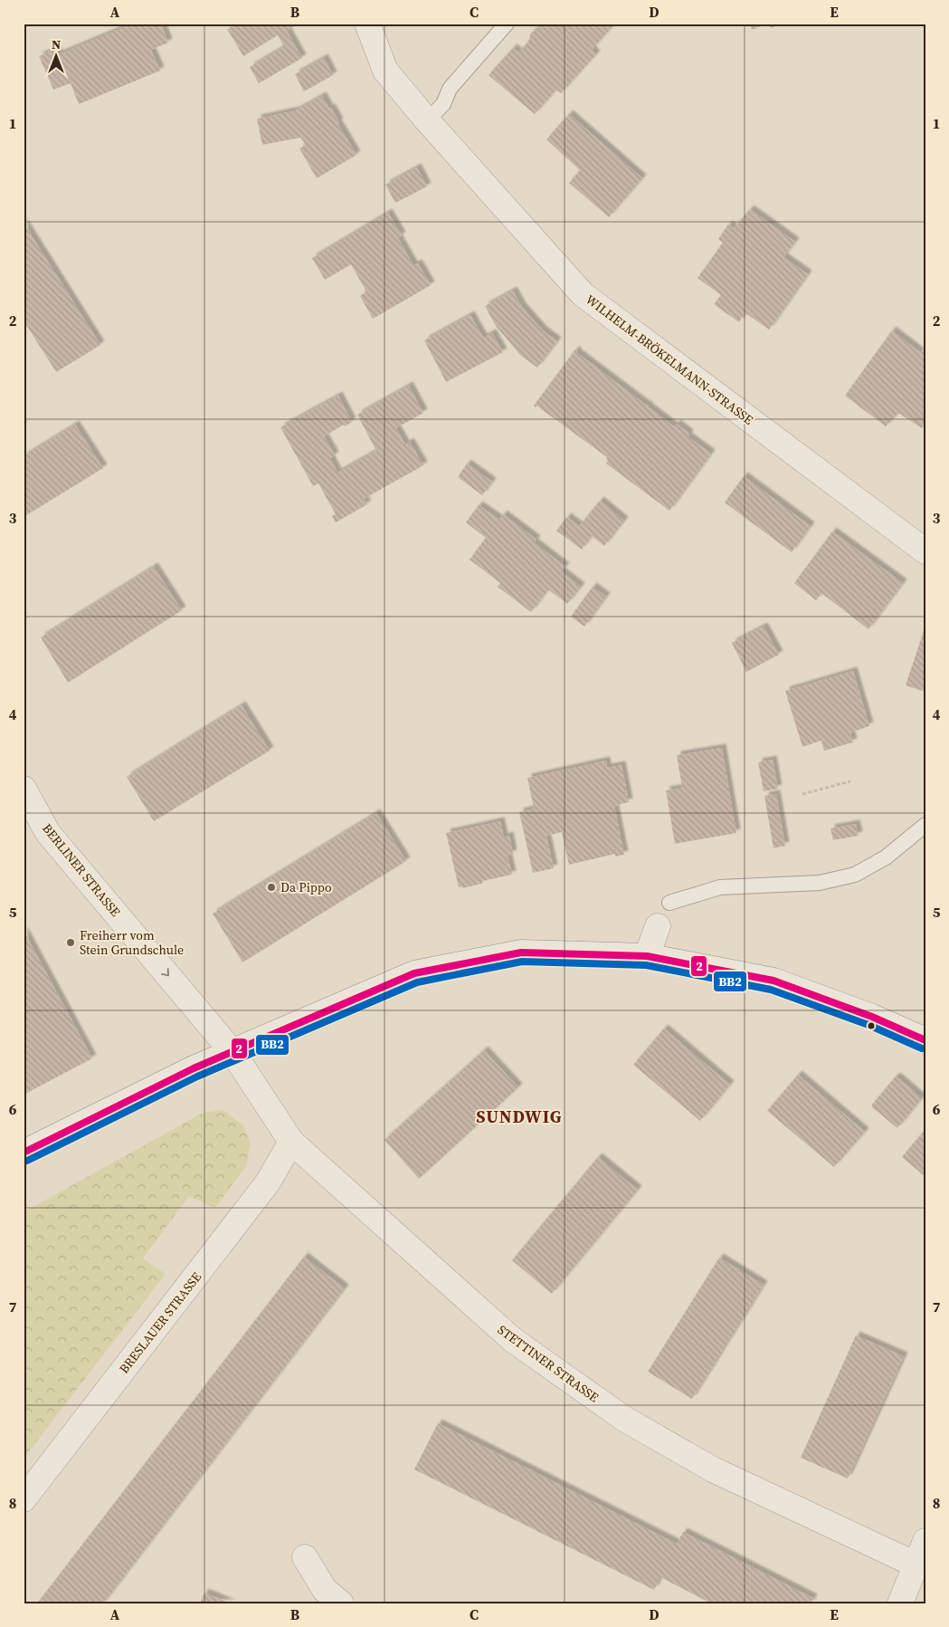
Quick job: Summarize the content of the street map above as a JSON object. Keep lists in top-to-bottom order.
{
  "streets": {
    "street": [
      "WILHELM-BRÖKELMANN-STRASSE",
      "BERLINER STRASSE",
      "BRESLAUER STRASSE",
      "STETTINER STRASSE"
    ]
  },
  "crossings": [
    ["BERLINER STRASSE", "STETTINER STRASSE"],
    ["BRESLAUER STRASSE", "STETTINER STRASSE"]
  ],
  "one_way": ["BERLINER STRASSE"],
  "districts": ["SUNDWIG"],
  "places": ["Da Pippo", "Freiherr vom Stein Grundschule"],
  "lines": ["transit line 2", "transit line BB2"],
  "north": "top",
  "grid": {
    "columns": [
      "A",
      "B",
      "C",
      "D",
      "E"
    ],
    "rows": [
      "1",
      "2",
      "3",
      "4",
      "5",
      "6",
      "7",
      "8"
    ]
  }
}
